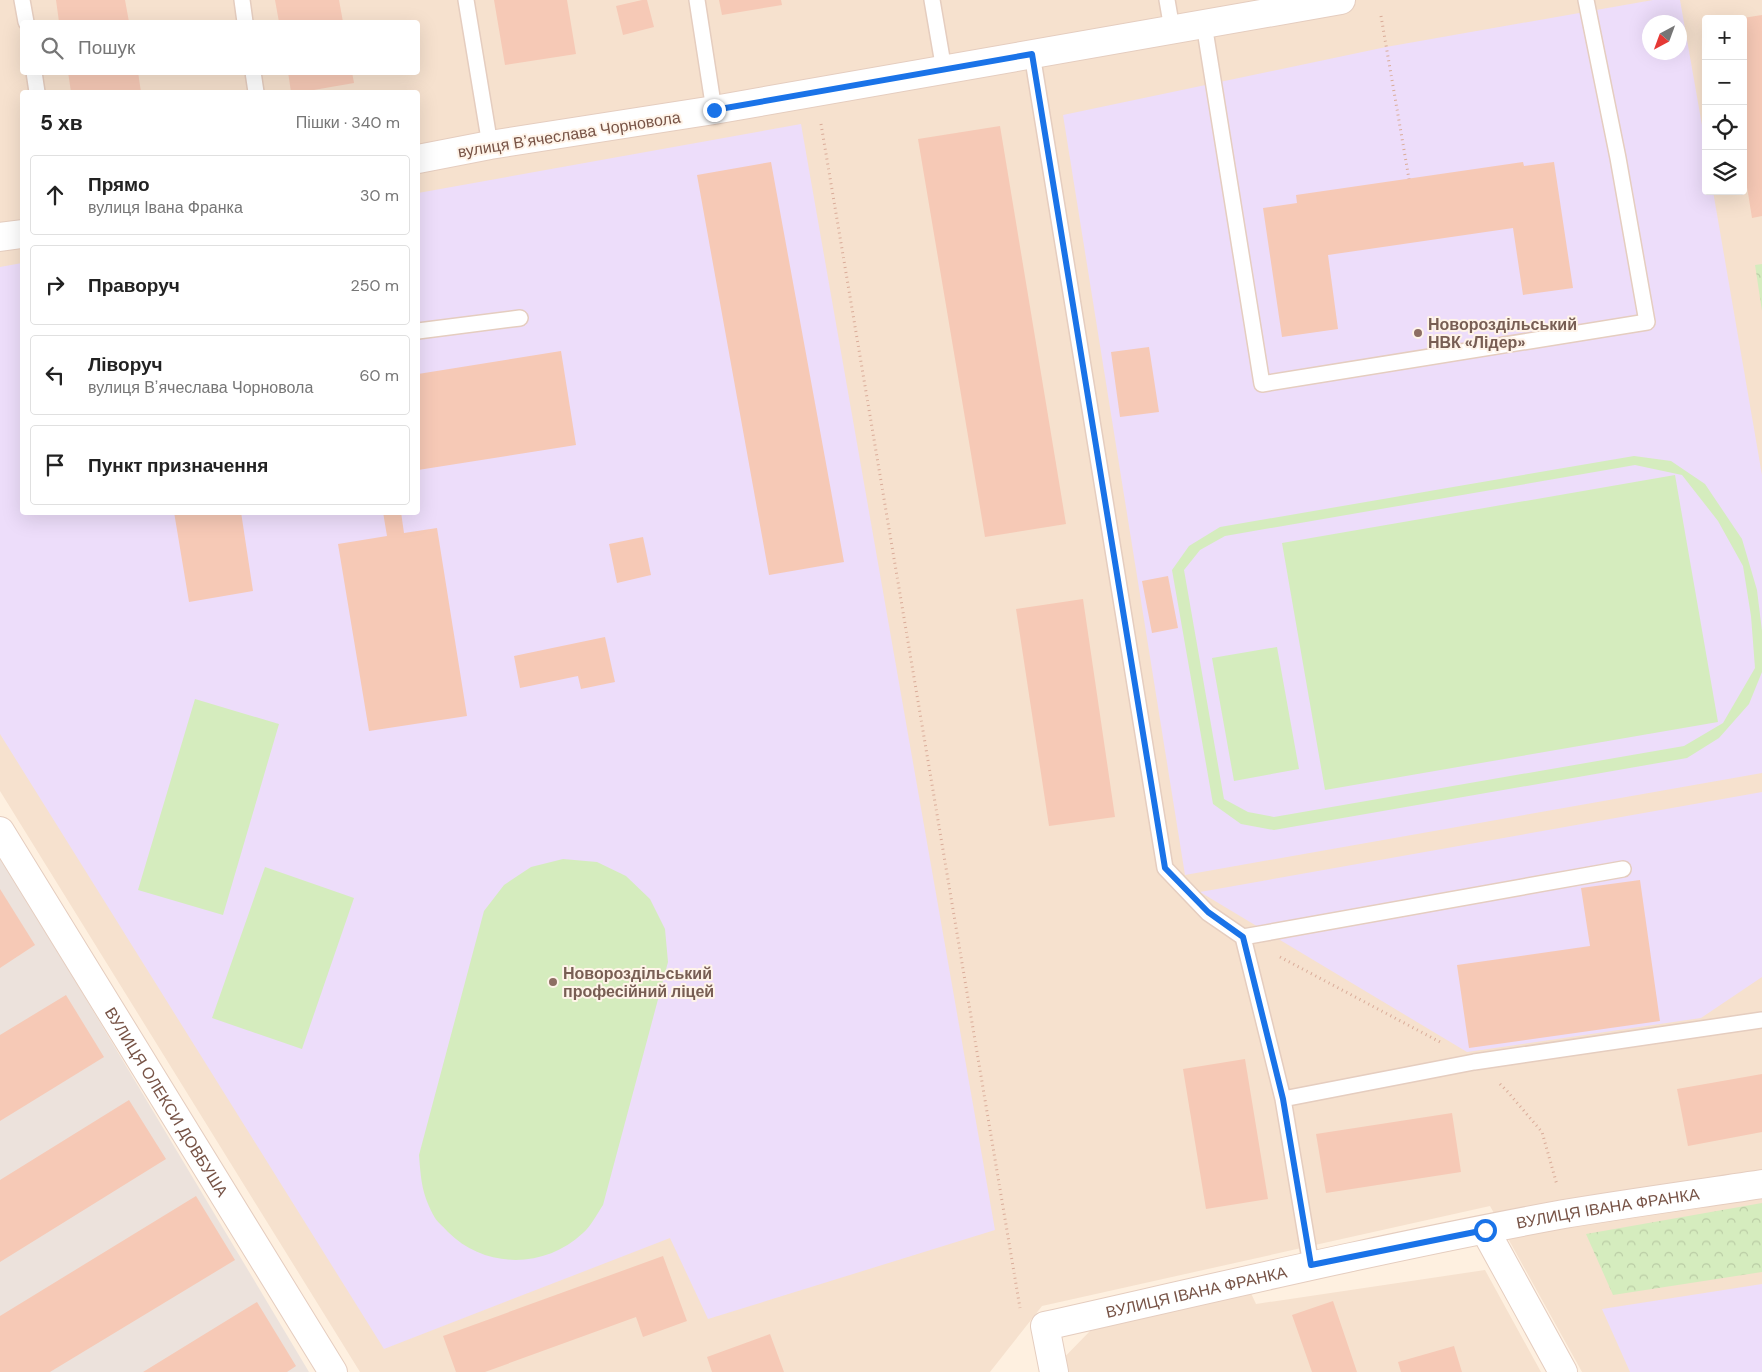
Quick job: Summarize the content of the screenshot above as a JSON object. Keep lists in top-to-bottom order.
{
  "streets": {
    "street": ["вулиця Вʼячеслава Чорновола", "ВУЛИЦЯ ОЛЕКСИ ДОВБУША", "ВУЛИЦЯ ІВАНА ФРАНКА"]
  },
  "places": ["Новороздільський НВК «Лідер»", "Новороздільський професійний ліцей"],
  "north": "bottom left",
  "page": {
    "map_buttons": ["+", "−"],
    "search": "Пошук",
    "heading": ["5 хв", "Пішки · 340 m"],
    "list": [
      ["Прямо", "вулиця Івана Франка", "30 m"],
      ["Праворуч", "250 m"],
      ["Ліворуч", "вулиця Вʼячеслава Чорновола", "60 m"],
      "Пункт призначення"
    ]
  }
}
